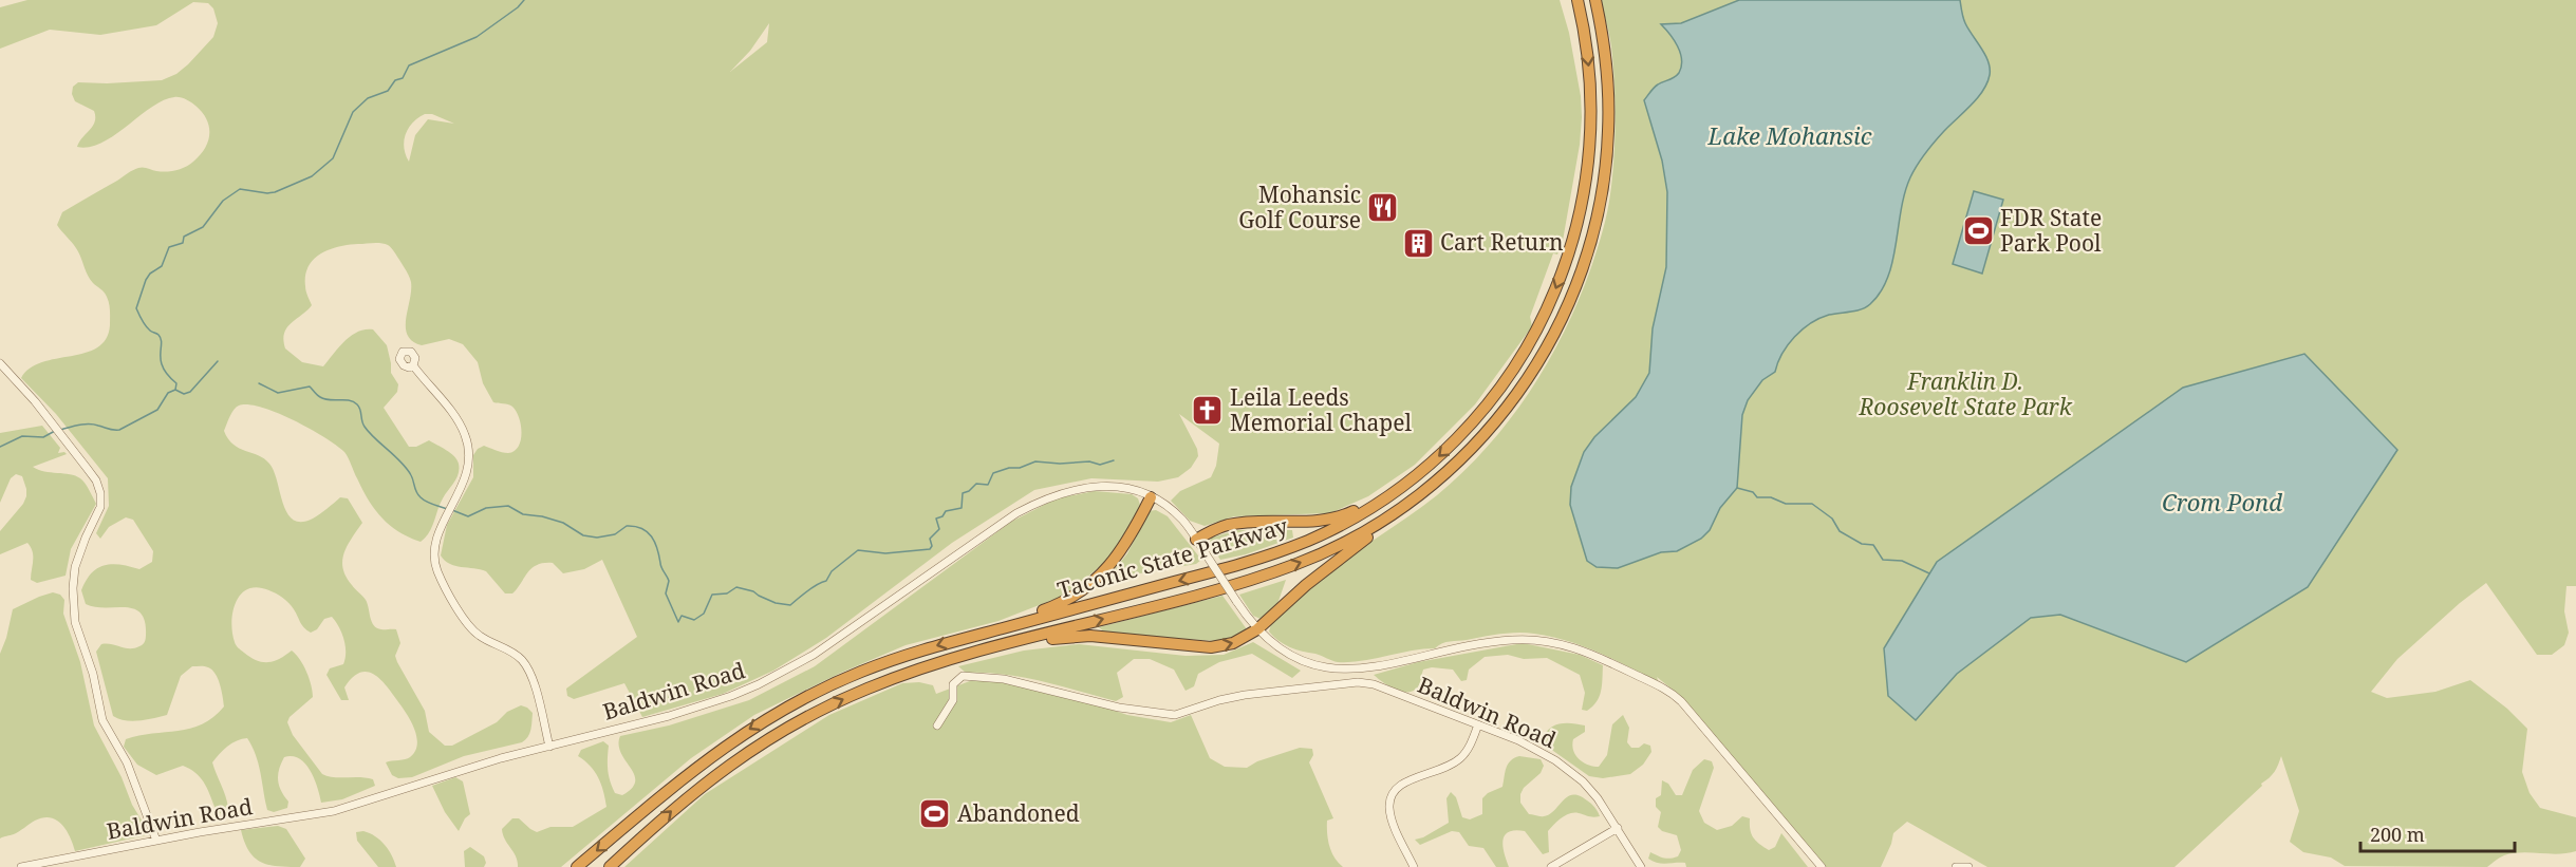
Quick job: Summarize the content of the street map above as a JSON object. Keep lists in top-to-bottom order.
{
  "streets": {
    "highway": ["Taconic State Parkway"],
    "street": ["Baldwin Road"]
  },
  "water": ["Lake Mohansic", "Crom Pond"],
  "parks": ["Franklin D. Roosevelt State Park"],
  "places": {
    "restaurant": ["Mohansic Golf Course"],
    "sports": ["FDR State Park Pool", "Abandoned"],
    "building": ["Cart Return"],
    "church": ["Leila Leeds Memorial Chapel"]
  },
  "scale_bar": "200 m"
}
